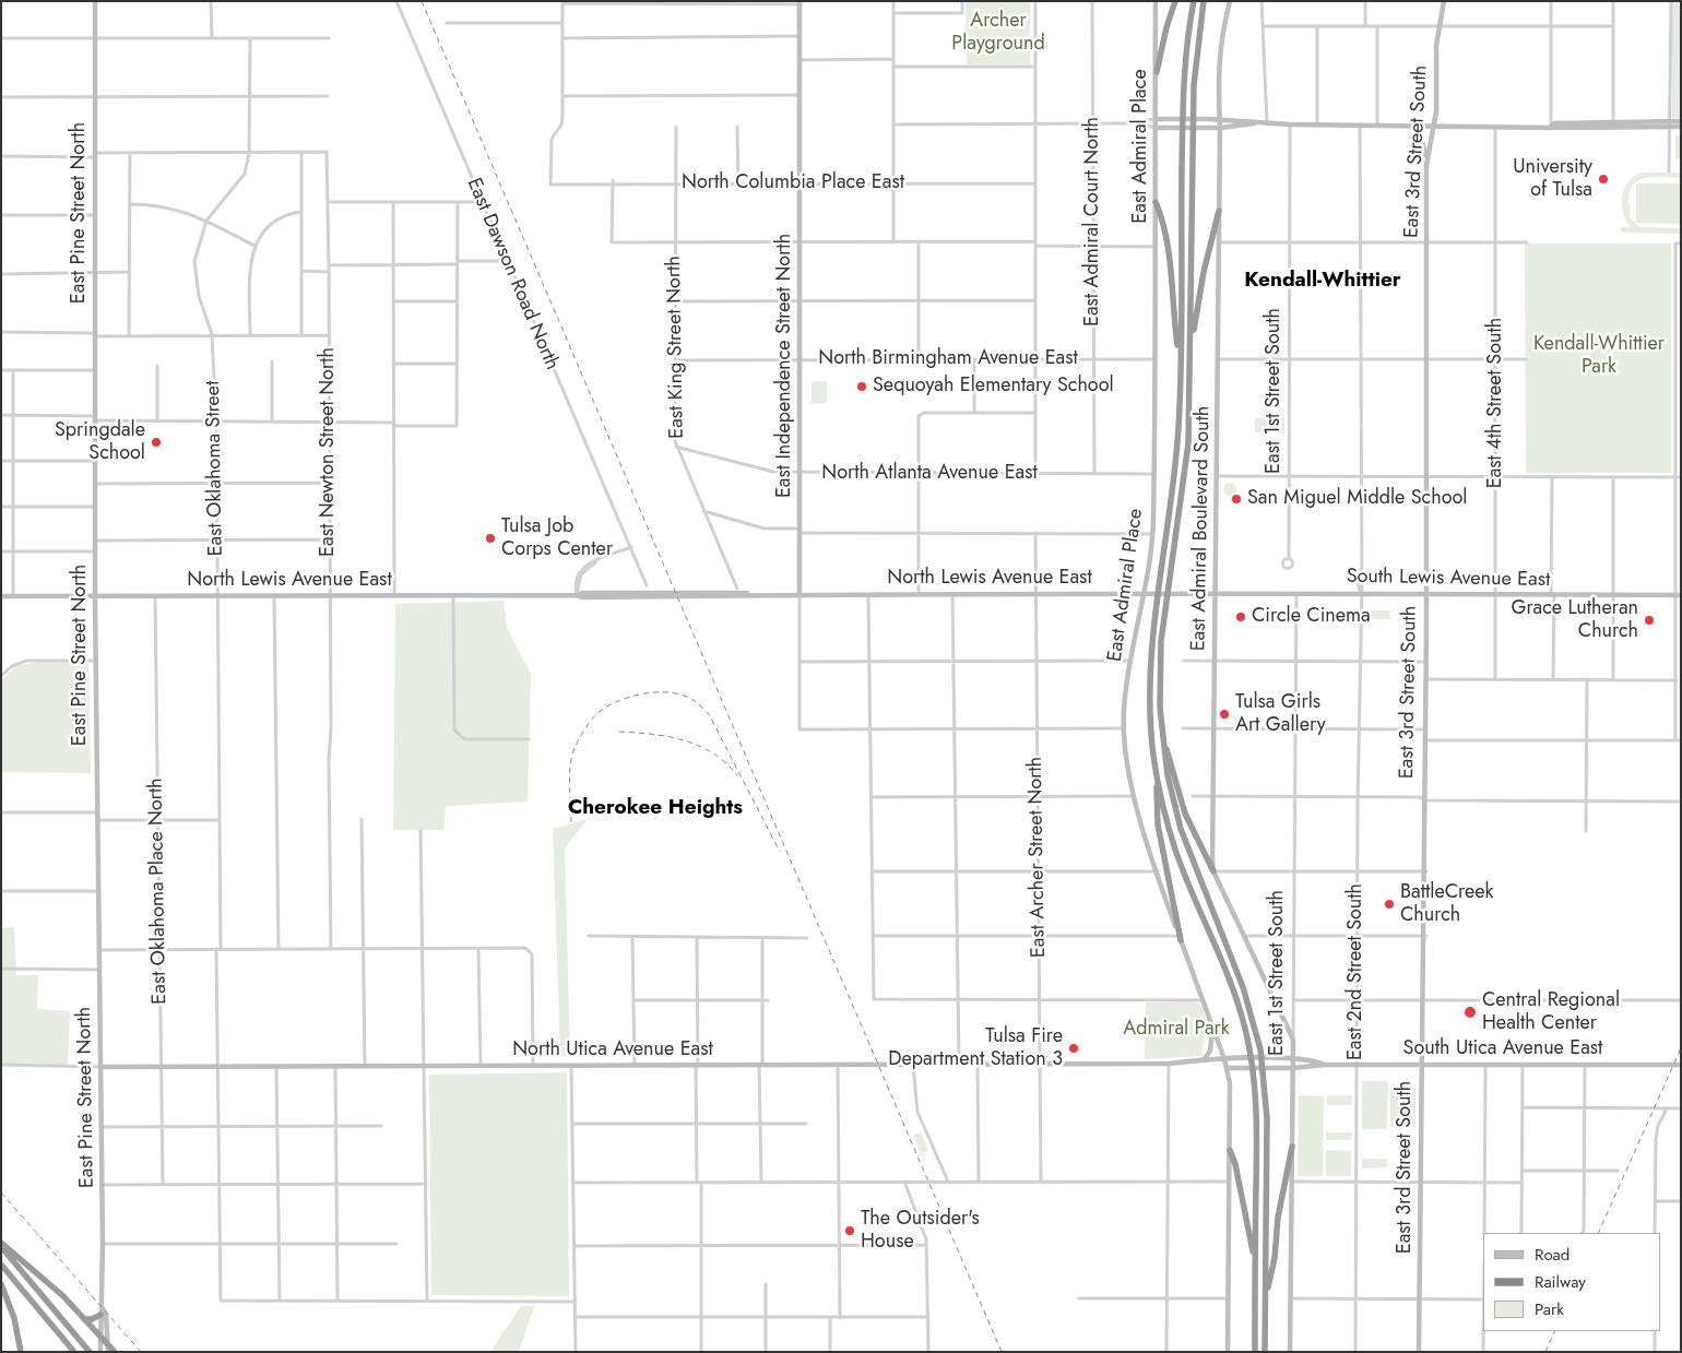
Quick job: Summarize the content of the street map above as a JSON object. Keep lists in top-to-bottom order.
{
  "streets": {
    "main road": [
      "East Admiral Place",
      "East 3rd Street South",
      "East Pine Street North",
      "East Independence Street North",
      "East 1st Street South",
      "East Admiral Boulevard South",
      "North Lewis Avenue East",
      "South Lewis Avenue East",
      "South Utica Avenue East",
      "North Utica Avenue East"
    ],
    "street": [
      "North Columbia Place East",
      "East Admiral Court North",
      "East Dawson Road North",
      "East King Street North",
      "North Birmingham Avenue East",
      "East 4th Street South",
      "East Newton Street North",
      "East Oklahoma Street",
      "North Atlanta Avenue East",
      "East Archer Street North",
      "East Oklahoma Place North",
      "East 2nd Street South"
    ]
  },
  "crossings": [
    ["East Admiral Place", "North Birmingham Avenue East"],
    ["East Admiral Place", "North Atlanta Avenue East"],
    ["East Admiral Place", "North Lewis Avenue East"],
    ["East Admiral Place", "South Utica Avenue East"],
    ["East Admiral Place", "North Utica Avenue East"],
    ["East 3rd Street South", "South Lewis Avenue East"],
    ["East 3rd Street South", "South Utica Avenue East"],
    ["North Columbia Place East", "East King Street North"],
    ["North Columbia Place East", "East Independence Street North"],
    ["East Pine Street North", "North Lewis Avenue East"],
    ["East Pine Street North", "North Utica Avenue East"],
    ["East Admiral Court North", "North Birmingham Avenue East"],
    ["East Admiral Court North", "North Atlanta Avenue East"],
    ["East King Street North", "North Birmingham Avenue East"],
    ["East King Street North", "North Atlanta Avenue East"],
    ["North Birmingham Avenue East", "East Independence Street North"],
    ["East Independence Street North", "North Atlanta Avenue East"],
    ["East Independence Street North", "North Lewis Avenue East"],
    ["East 1st Street South", "East Admiral Boulevard South"],
    ["East 1st Street South", "South Lewis Avenue East"],
    ["East 1st Street South", "South Utica Avenue East"],
    ["East 4th Street South", "South Lewis Avenue East"],
    ["East Newton Street North", "North Lewis Avenue East"],
    ["East Oklahoma Street", "North Lewis Avenue East"],
    ["East Oklahoma Street", "North Utica Avenue East"],
    ["East Admiral Boulevard South", "North Lewis Avenue East"],
    ["East Admiral Boulevard South", "South Lewis Avenue East"],
    ["North Lewis Avenue East", "South Lewis Avenue East"],
    ["North Lewis Avenue East", "East Archer Street North"],
    ["North Lewis Avenue East", "East Oklahoma Place North"],
    ["South Lewis Avenue East", "East 2nd Street South"],
    ["East Archer Street North", "North Utica Avenue East"],
    ["East Oklahoma Place North", "North Utica Avenue East"],
    ["East 2nd Street South", "South Utica Avenue East"],
    ["South Utica Avenue East", "North Utica Avenue East"]
  ],
  "districts": ["Kendall-Whittier", "Cherokee Heights"],
  "parks": ["Archer Playground", "Kendall-Whittier Park", "Admiral Park"],
  "places": [
    "University of Tulsa",
    "Sequoyah Elementary School",
    "Springdale School",
    "San Miguel Middle School",
    "Tulsa Job Corps Center",
    "Circle Cinema",
    "Grace Lutheran Church",
    "Tulsa Girls Art Gallery",
    "BattleCreek Church",
    "Central Regional Health Center",
    "Tulsa Fire Department Station 3",
    "The Outsider's House"
  ],
  "legend": ["Road", "Railway", "Park"]
}
